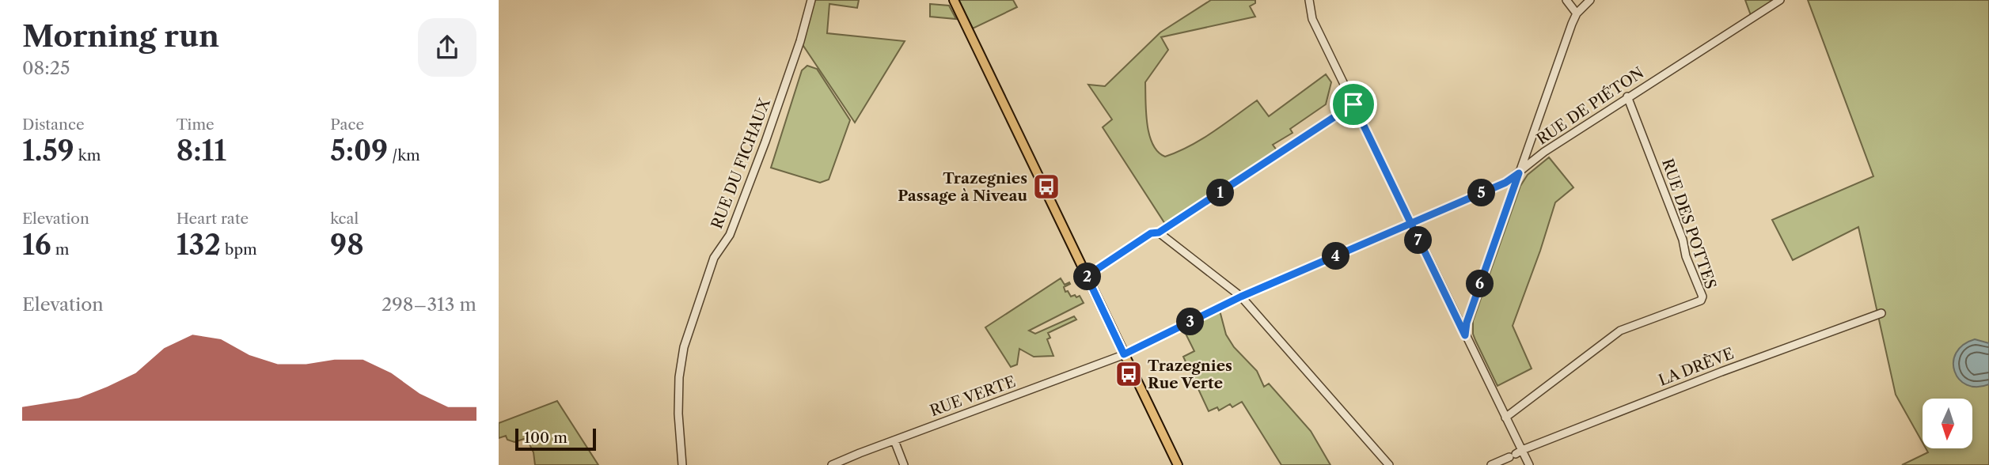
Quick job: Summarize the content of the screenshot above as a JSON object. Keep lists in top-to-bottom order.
{
  "streets": {
    "street": [
      "RUE DE PIÉTON",
      "RUE DU FICHAUX",
      "RUE DES POTTES",
      "LA DRÈVE",
      "RUE VERTE"
    ]
  },
  "crossings": [
    ["RUE DE PIÉTON", "RUE DES POTTES"],
    ["RUE DE PIÉTON", "RUE VERTE"]
  ],
  "places": {
    "bus stop": ["Trazegnies Passage à Niveau", "Trazegnies Rue Verte"]
  },
  "scale_bar": "100 m",
  "north": "bottom",
  "page": {
    "heading": ["Morning run", "08:25"],
    "stats": [
      ["Distance", "1.59 km"],
      ["Time", "8:11"],
      ["Pace", "5:09 /km"],
      ["Elevation", "16 m"],
      ["Heart rate", "132 bpm"],
      ["kcal", "98"]
    ],
    "pins": [
      "1",
      "5",
      "7",
      "4",
      "2",
      "6",
      "3"
    ],
    "chart": ["Elevation", "298–313 m"],
    "scale": "100 m"
  }
}
